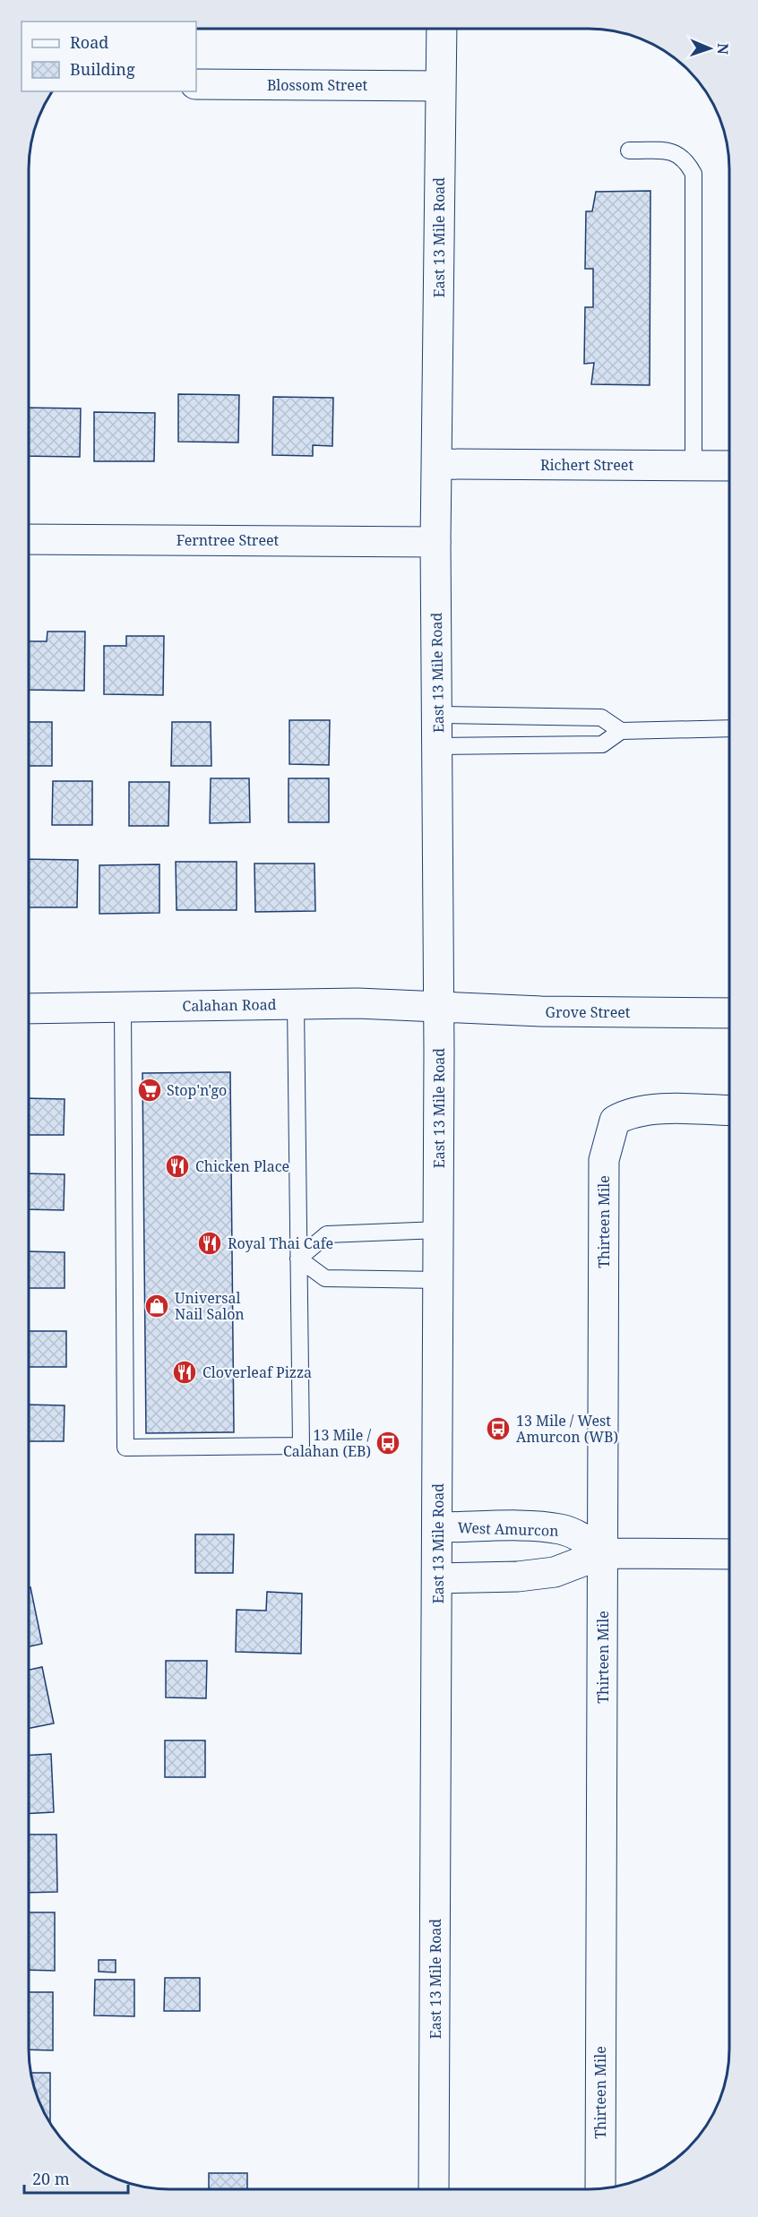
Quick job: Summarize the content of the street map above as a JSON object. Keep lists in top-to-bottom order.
{
  "streets": {
    "street": [
      "Blossom Street",
      "East 13 Mile Road",
      "Richert Street",
      "Ferntree Street",
      "Calahan Road",
      "Grove Street",
      "Thirteen Mile",
      "West Amurcon"
    ]
  },
  "crossings": [
    ["Blossom Street", "East 13 Mile Road"],
    ["East 13 Mile Road", "Richert Street"],
    ["East 13 Mile Road", "Ferntree Street"],
    ["East 13 Mile Road", "Calahan Road"],
    ["East 13 Mile Road", "Grove Street"],
    ["East 13 Mile Road", "West Amurcon"],
    ["Calahan Road", "Grove Street"],
    ["Thirteen Mile", "West Amurcon"]
  ],
  "places": {
    "supermarket": ["Stop'n'go"],
    "restaurant": ["Chicken Place", "Royal Thai Cafe", "Cloverleaf Pizza"],
    "shop": ["Universal Nail Salon"],
    "bus stop": ["13 Mile / West Amurcon (WB)", "13 Mile / Calahan (EB)"]
  },
  "legend": ["Road", "Building"],
  "scale_bar": "20 m",
  "north": "right"
}
